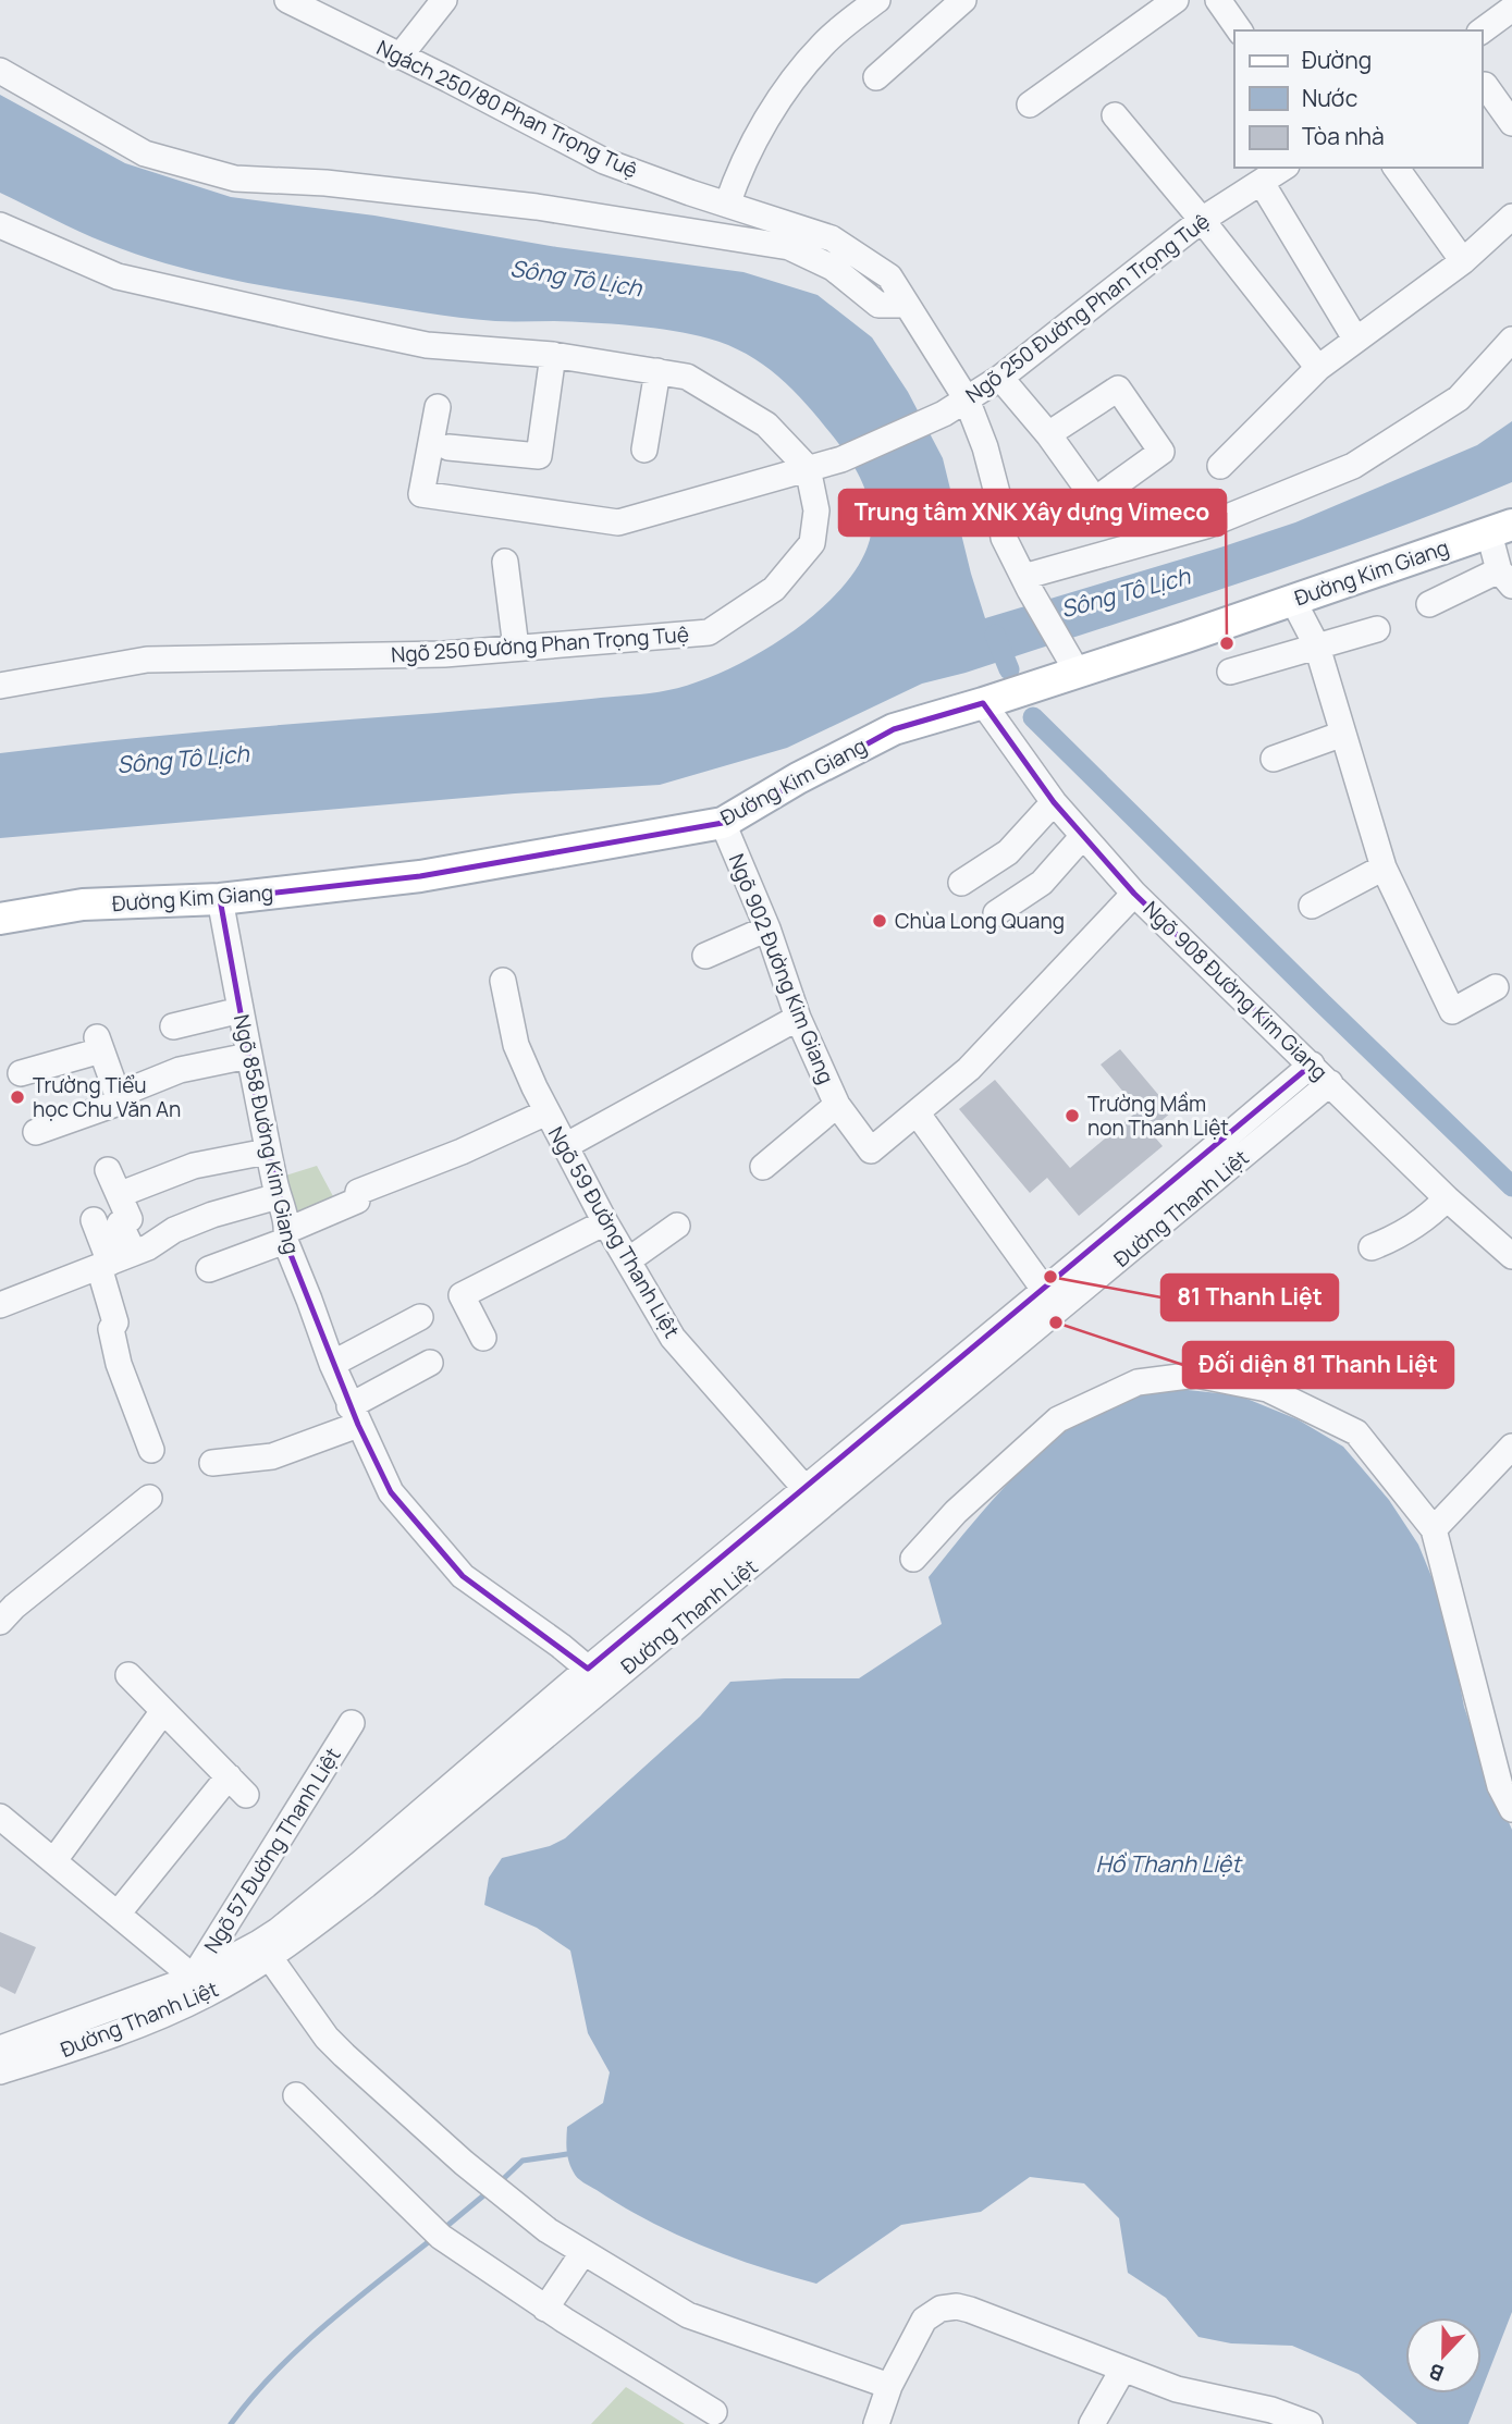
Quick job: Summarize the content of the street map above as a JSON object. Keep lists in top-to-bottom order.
{
  "streets": {
    "main road": ["Đường Kim Giang"],
    "street": [
      "Ngách 250/80 Phan Trọng Tuệ",
      "Ngõ 250 Đường Phan Trọng Tuệ",
      "Ngõ 902 Đường Kim Giang",
      "Ngõ 908 Đường Kim Giang",
      "Ngõ 858 Đường Kim Giang",
      "Đường Thanh Liệt",
      "Ngõ 59 Đường Thanh Liệt",
      "Ngõ 57 Đường Thanh Liệt"
    ]
  },
  "crossings": [
    ["Ngách 250/80 Phan Trọng Tuệ", "Ngõ 250 Đường Phan Trọng Tuệ"],
    ["Ngách 250/80 Phan Trọng Tuệ", "Đường Kim Giang"],
    ["Đường Kim Giang", "Ngõ 902 Đường Kim Giang"],
    ["Đường Kim Giang", "Ngõ 908 Đường Kim Giang"],
    ["Đường Kim Giang", "Ngõ 858 Đường Kim Giang"],
    ["Ngõ 908 Đường Kim Giang", "Đường Thanh Liệt"],
    ["Ngõ 858 Đường Kim Giang", "Đường Thanh Liệt"],
    ["Đường Thanh Liệt", "Ngõ 59 Đường Thanh Liệt"],
    ["Đường Thanh Liệt", "Ngõ 57 Đường Thanh Liệt"]
  ],
  "water": ["Sông Tô Lịch", "Hồ Thanh Liệt"],
  "places": [
    "Trung tâm XNK Xây dựng Vimeco",
    "Chùa Long Quang",
    "Trường Tiểu học Chu Văn An",
    "Trường Mầm non Thanh Liệt",
    "81 Thanh Liệt",
    "Đối diện 81 Thanh Liệt"
  ],
  "legend": ["Đường", "Nước", "Tòa nhà"],
  "north": "bottom"
}
